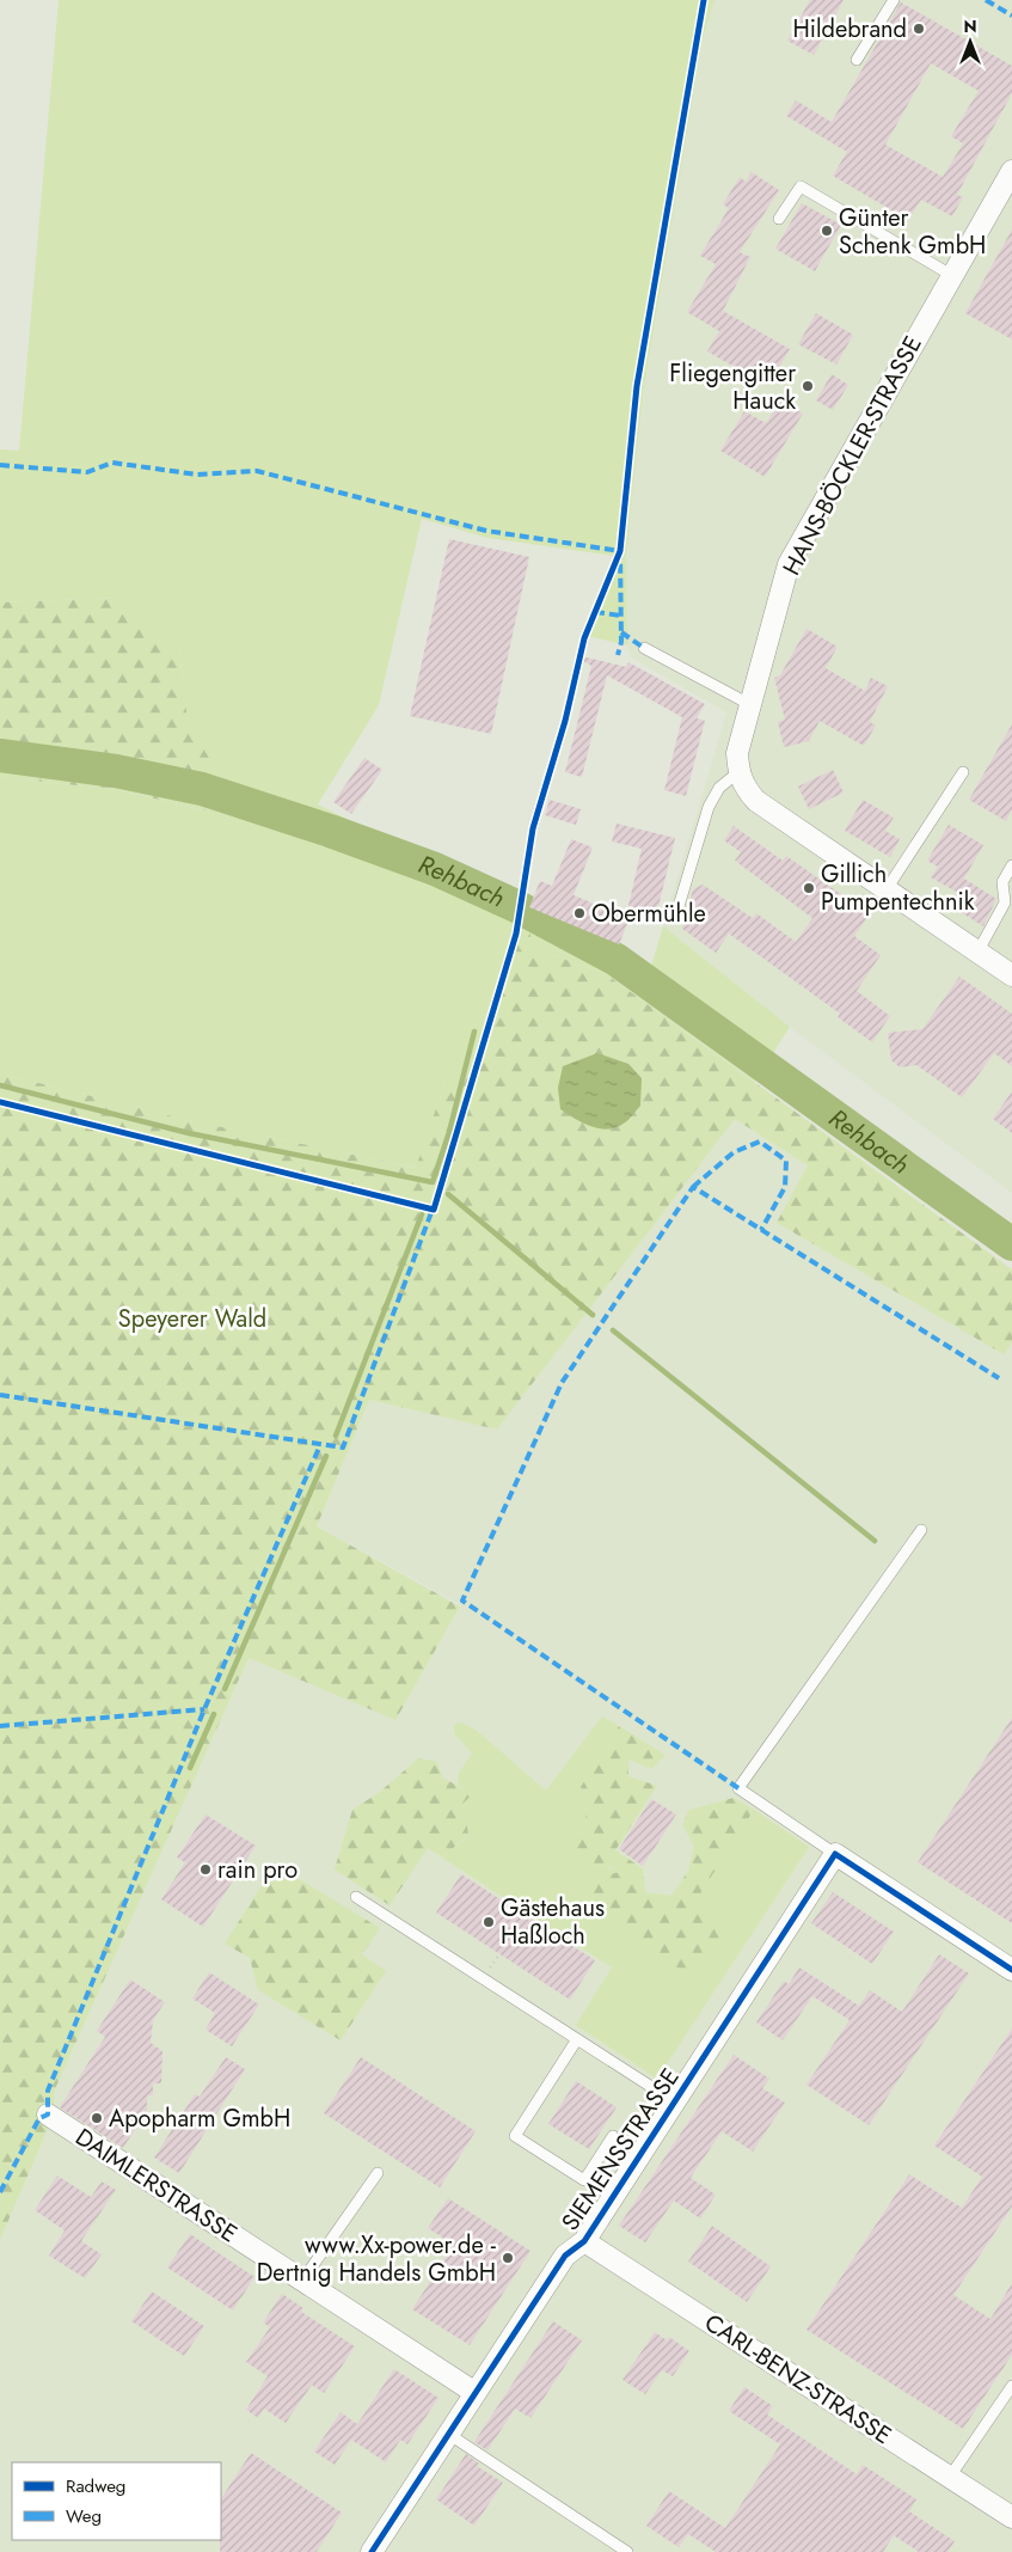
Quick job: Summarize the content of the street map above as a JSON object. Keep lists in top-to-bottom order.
{
  "streets": {
    "street": [
      "HANS-BÖCKLER-STRASSE",
      "SIEMENSSTRASSE",
      "DAIMLERSTRASSE",
      "CARL-BENZ-STRASSE"
    ]
  },
  "crossings": [
    ["SIEMENSSTRASSE", "DAIMLERSTRASSE"],
    ["SIEMENSSTRASSE", "CARL-BENZ-STRASSE"]
  ],
  "water": ["Rehbach"],
  "parks": ["Speyerer Wald"],
  "places": [
    "Hildebrand",
    "Günter Schenk GmbH",
    "Fliegengitter Hauck",
    "Gillich Pumpentechnik",
    "Obermühle",
    "rain pro",
    "Gästehaus Haßloch",
    "Apopharm GmbH",
    "www.Xx-power.de - Dertnig Handels GmbH"
  ],
  "legend": ["Radweg", "Weg"],
  "north": "top"
}
